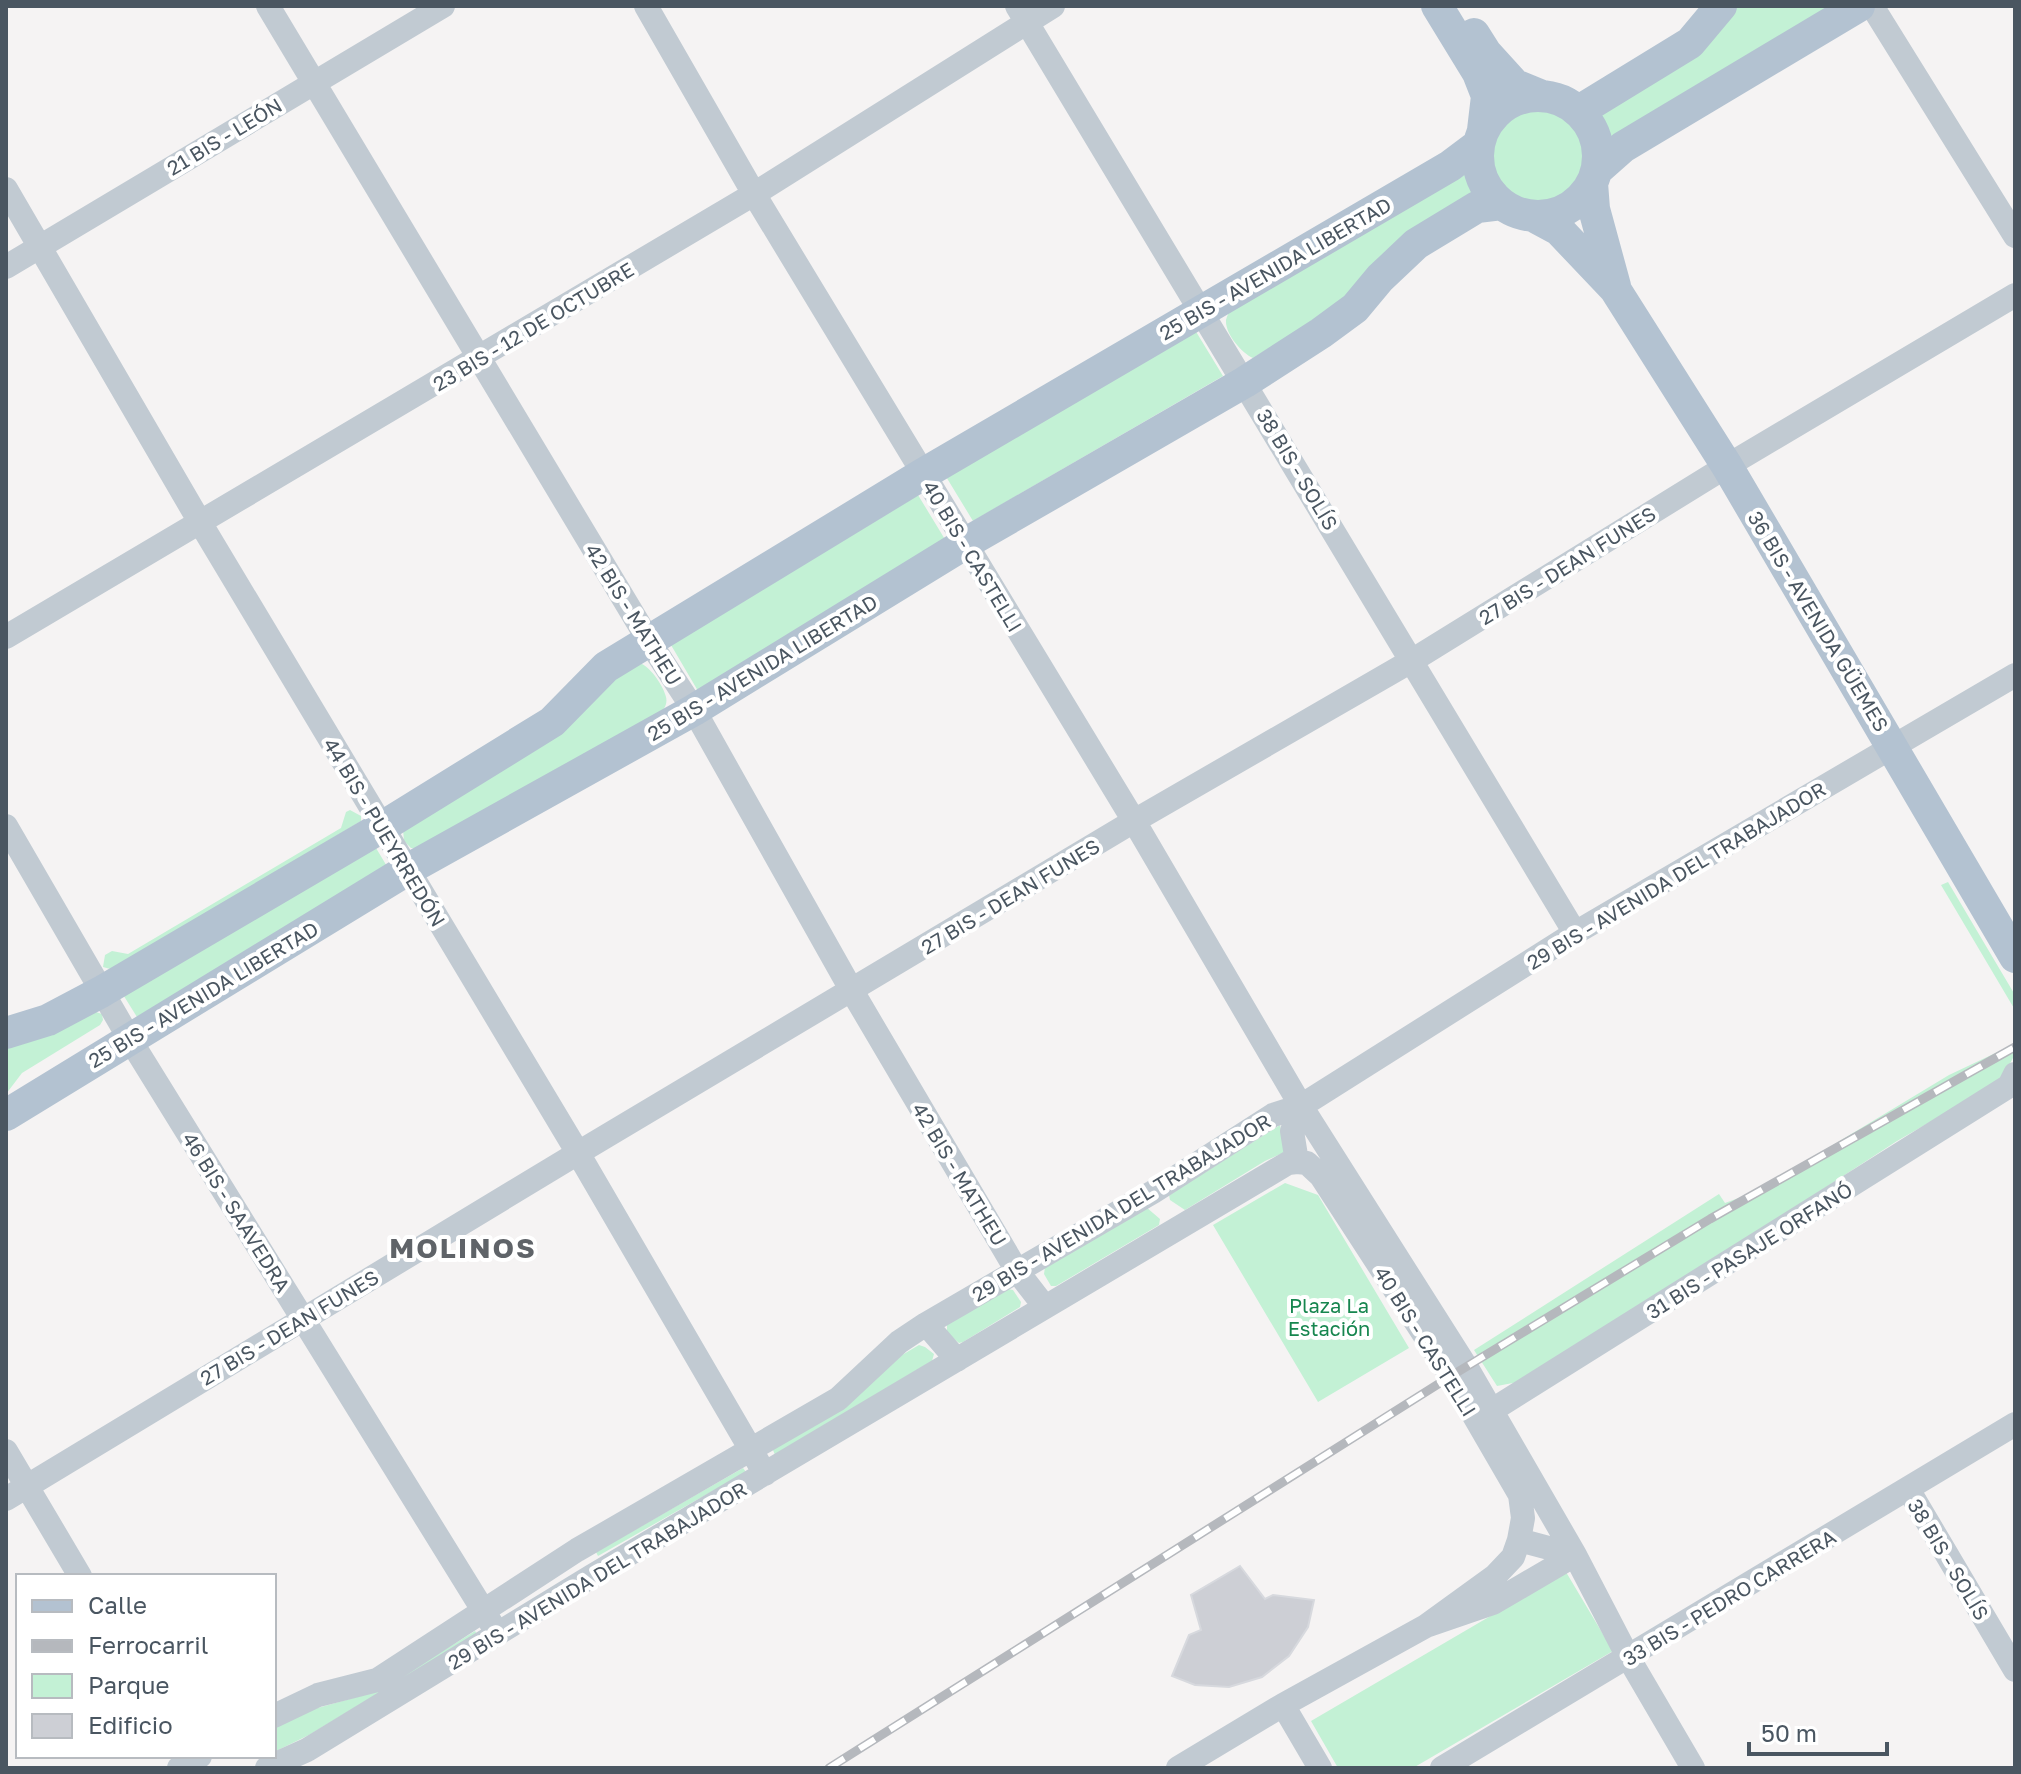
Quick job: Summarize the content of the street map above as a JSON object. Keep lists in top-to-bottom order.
{
  "streets": {
    "main road": ["25 BIS - AVENIDA LIBERTAD", "36 BIS - AVENIDA GÜEMES"],
    "street": [
      "21 BIS - LEÓN",
      "23 BIS - 12 DE OCTUBRE",
      "38 BIS - SOLÍS",
      "40 BIS - CASTELLI",
      "27 BIS - DEAN FUNES",
      "42 BIS - MATHEU",
      "44 BIS - PUEYRREDÓN",
      "29 BIS - AVENIDA DEL TRABAJADOR",
      "46 BIS - SAAVEDRA",
      "31 BIS - PASAJE ORFANÓ",
      "33 BIS - PEDRO CARRERA"
    ]
  },
  "crossings": [
    ["21 BIS - LEÓN", "42 BIS - MATHEU"],
    ["21 BIS - LEÓN", "44 BIS - PUEYRREDÓN"],
    ["25 BIS - AVENIDA LIBERTAD", "38 BIS - SOLÍS"],
    ["25 BIS - AVENIDA LIBERTAD", "40 BIS - CASTELLI"],
    ["25 BIS - AVENIDA LIBERTAD", "42 BIS - MATHEU"],
    ["25 BIS - AVENIDA LIBERTAD", "36 BIS - AVENIDA GÜEMES"],
    ["25 BIS - AVENIDA LIBERTAD", "44 BIS - PUEYRREDÓN"],
    ["25 BIS - AVENIDA LIBERTAD", "46 BIS - SAAVEDRA"],
    ["23 BIS - 12 DE OCTUBRE", "38 BIS - SOLÍS"],
    ["23 BIS - 12 DE OCTUBRE", "40 BIS - CASTELLI"],
    ["23 BIS - 12 DE OCTUBRE", "42 BIS - MATHEU"],
    ["23 BIS - 12 DE OCTUBRE", "44 BIS - PUEYRREDÓN"],
    ["38 BIS - SOLÍS", "27 BIS - DEAN FUNES"],
    ["38 BIS - SOLÍS", "29 BIS - AVENIDA DEL TRABAJADOR"],
    ["38 BIS - SOLÍS", "33 BIS - PEDRO CARRERA"],
    ["40 BIS - CASTELLI", "27 BIS - DEAN FUNES"],
    ["40 BIS - CASTELLI", "29 BIS - AVENIDA DEL TRABAJADOR"],
    ["40 BIS - CASTELLI", "31 BIS - PASAJE ORFANÓ"],
    ["40 BIS - CASTELLI", "33 BIS - PEDRO CARRERA"],
    ["27 BIS - DEAN FUNES", "42 BIS - MATHEU"],
    ["27 BIS - DEAN FUNES", "36 BIS - AVENIDA GÜEMES"],
    ["27 BIS - DEAN FUNES", "44 BIS - PUEYRREDÓN"],
    ["27 BIS - DEAN FUNES", "46 BIS - SAAVEDRA"],
    ["42 BIS - MATHEU", "29 BIS - AVENIDA DEL TRABAJADOR"],
    ["36 BIS - AVENIDA GÜEMES", "29 BIS - AVENIDA DEL TRABAJADOR"],
    ["44 BIS - PUEYRREDÓN", "29 BIS - AVENIDA DEL TRABAJADOR"],
    ["29 BIS - AVENIDA DEL TRABAJADOR", "46 BIS - SAAVEDRA"]
  ],
  "districts": ["MOLINOS"],
  "parks": ["Plaza La Estación"],
  "legend": [
    "Calle",
    "Ferrocarril",
    "Parque",
    "Edificio"
  ],
  "scale_bar": "50 m"
}
